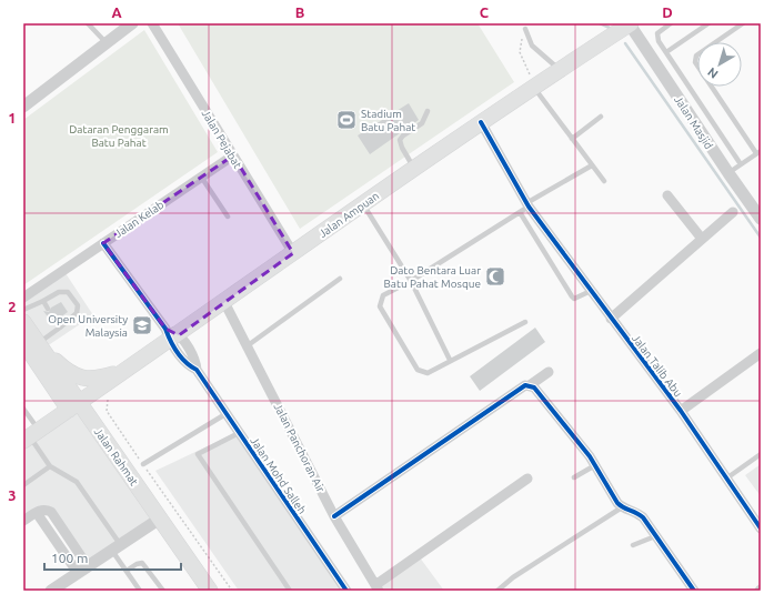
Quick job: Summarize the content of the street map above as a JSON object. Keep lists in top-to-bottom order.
{
  "streets": {
    "main road": ["Jalan Ampuan", "Jalan Rahmat"],
    "street": [
      "Jalan Masjid",
      "Jalan Pejabat",
      "Jalan Kelab",
      "Jalan Talib Abu",
      "Jalan Panchoran Air",
      "Jalan Mohd Salleh"
    ]
  },
  "crossings": [
    ["Jalan Masjid", "Jalan Ampuan"],
    ["Jalan Pejabat", "Jalan Ampuan"],
    ["Jalan Pejabat", "Jalan Kelab"],
    ["Jalan Ampuan", "Jalan Talib Abu"],
    ["Jalan Ampuan", "Jalan Panchoran Air"],
    ["Jalan Ampuan", "Jalan Rahmat"],
    ["Jalan Ampuan", "Jalan Mohd Salleh"],
    ["Jalan Kelab", "Jalan Mohd Salleh"]
  ],
  "parks": ["Dataran Penggaram Batu Pahat"],
  "places": {
    "sports": ["Stadium Batu Pahat"],
    "mosque": ["Dato Bentara Luar Batu Pahat Mosque"],
    "school or university": ["Open University Malaysia"]
  },
  "scale_bar": "100 m",
  "north": "bottom left",
  "grid": {
    "columns": [
      "A",
      "B",
      "C",
      "D"
    ],
    "rows": ["1", "2", "3"]
  }
}
